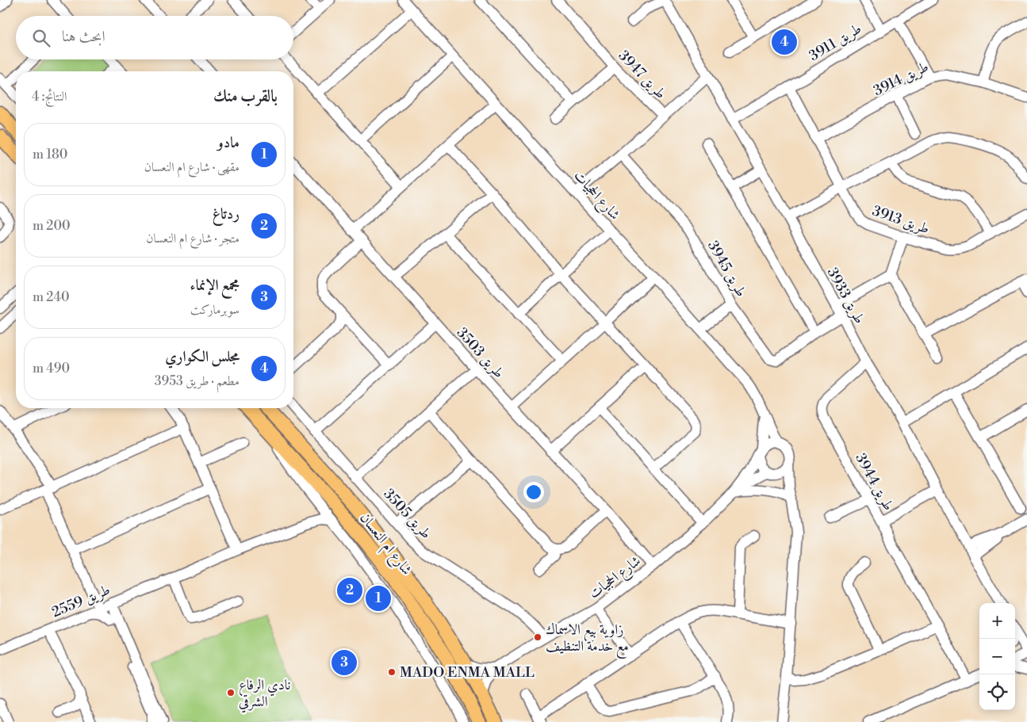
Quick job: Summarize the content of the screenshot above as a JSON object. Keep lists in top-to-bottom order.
{
  "streets": {
    "main road": ["شارع ام النعسان"],
    "street": [
      "طريق 3911",
      "طريق 3947",
      "طريق 3914",
      "شارع الحجيات",
      "طريق 3913",
      "طريق 3945",
      "طريق 3933",
      "طريق 3503",
      "طريق 3944",
      "طريق 3505",
      "طريق 2559"
    ]
  },
  "crossings": [
    ["طريق 3911", "طريق 3913"],
    ["طريق 3911", "طريق 3933"],
    ["طريق 3947", "شارع الحجيات"],
    ["طريق 3947", "طريق 3945"],
    ["طريق 3914", "طريق 3913"],
    ["شارع الحجيات", "طريق 3503"],
    ["شارع الحجيات", "طريق 3505"],
    ["شارع الحجيات", "شارع ام النعسان"],
    ["طريق 3945", "طريق 3933"],
    ["طريق 3933", "طريق 3944"]
  ],
  "places": ["زاوية بيع الاسماك مع خدمة التنظيف", "MADO ENMA MALL", "نادي الرفاع الشرقي"],
  "page": {
    "search": "ابحث هنا",
    "pins": [
      "4",
      "2",
      "1",
      "3"
    ],
    "heading": ["بالقرب منك", "النتائج: 4"],
    "list": [
      {
        "mark": "1",
        "name": "مادو",
        "note": "مقهى · شارع ام النعسان",
        "value": "180 m"
      },
      {
        "mark": "2",
        "name": "ردتاغ",
        "note": "متجر · شارع ام النعسان",
        "value": "200 m"
      },
      {
        "mark": "3",
        "name": "مجمع الإنماء",
        "note": "سوبرماركت",
        "value": "240 m"
      },
      {
        "mark": "4",
        "name": "مجلس الكواري",
        "note": "مطعم · طريق 3953",
        "value": "490 m"
      }
    ],
    "map_buttons": ["+", "−"]
  }
}
